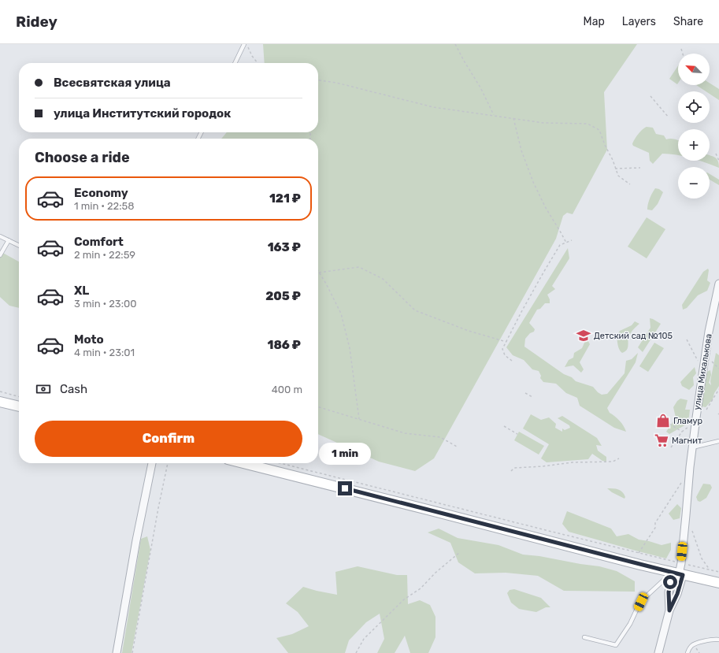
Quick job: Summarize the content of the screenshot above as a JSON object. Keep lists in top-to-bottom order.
{
  "streets": {
    "street": ["улица Михалькова"]
  },
  "places": {
    "school or university": ["Детский сад №105"],
    "shop": ["Гламур"],
    "supermarket": ["Магнит"]
  },
  "north": "top left",
  "page": {
    "header": "Ridey",
    "nav": ["Map", "Layers", "Share"],
    "map_buttons": ["+", "−"],
    "banner": ["Всесвятская улица", "улица Институтский городок"],
    "heading": "Choose a ride",
    "list": [
      {
        "name": "Economy",
        "note": "1 min · 22:58",
        "value": "121 ₽"
      },
      {
        "name": "Comfort",
        "note": "2 min · 22:59",
        "value": "163 ₽"
      },
      {
        "name": "XL",
        "note": "3 min · 23:00",
        "value": "205 ₽"
      },
      {
        "name": "Moto",
        "note": "4 min · 23:01",
        "value": "186 ₽"
      }
    ],
    "pay": ["Cash", "400 m"],
    "buttons": "Confirm",
    "bubble": "1 min"
  }
}
